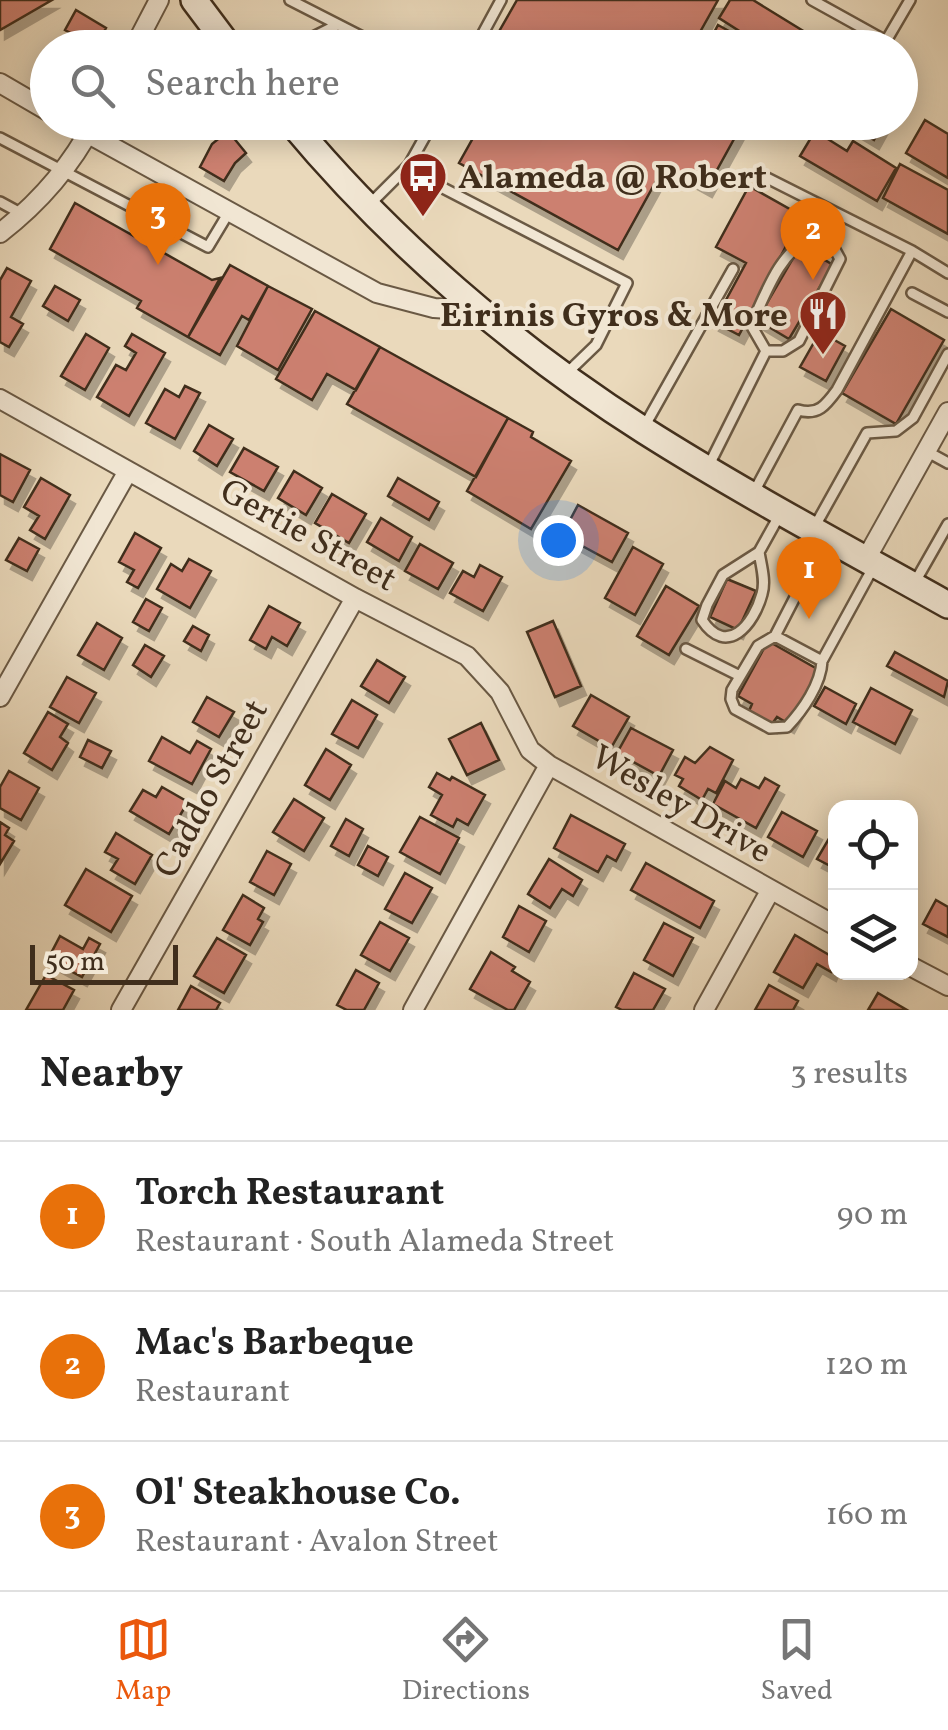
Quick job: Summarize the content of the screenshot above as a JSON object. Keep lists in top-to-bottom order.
{
  "streets": {
    "street": ["Gertie Street", "Caddo Street", "Wesley Drive"]
  },
  "crossings": [
    ["Gertie Street", "Caddo Street"],
    ["Gertie Street", "Wesley Drive"]
  ],
  "places": {
    "bus stop": ["Alameda @ Robert"],
    "restaurant": ["Eirinis Gyros & More"]
  },
  "scale_bar": "50 m",
  "page": {
    "search": "Search here",
    "pins": ["3", "2", "1"],
    "scale": "50 m",
    "heading": ["Nearby", "3 results"],
    "list": [
      {
        "mark": "1",
        "name": "Torch Restaurant",
        "note": "Restaurant · South Alameda Street",
        "value": "90 m"
      },
      {
        "mark": "2",
        "name": "Mac's Barbeque",
        "note": "Restaurant",
        "value": "120 m"
      },
      {
        "mark": "3",
        "name": "Ol' Steakhouse Co.",
        "note": "Restaurant · Avalon Street",
        "value": "160 m"
      }
    ],
    "nav": ["Map", "Directions", "Saved"]
  }
}
